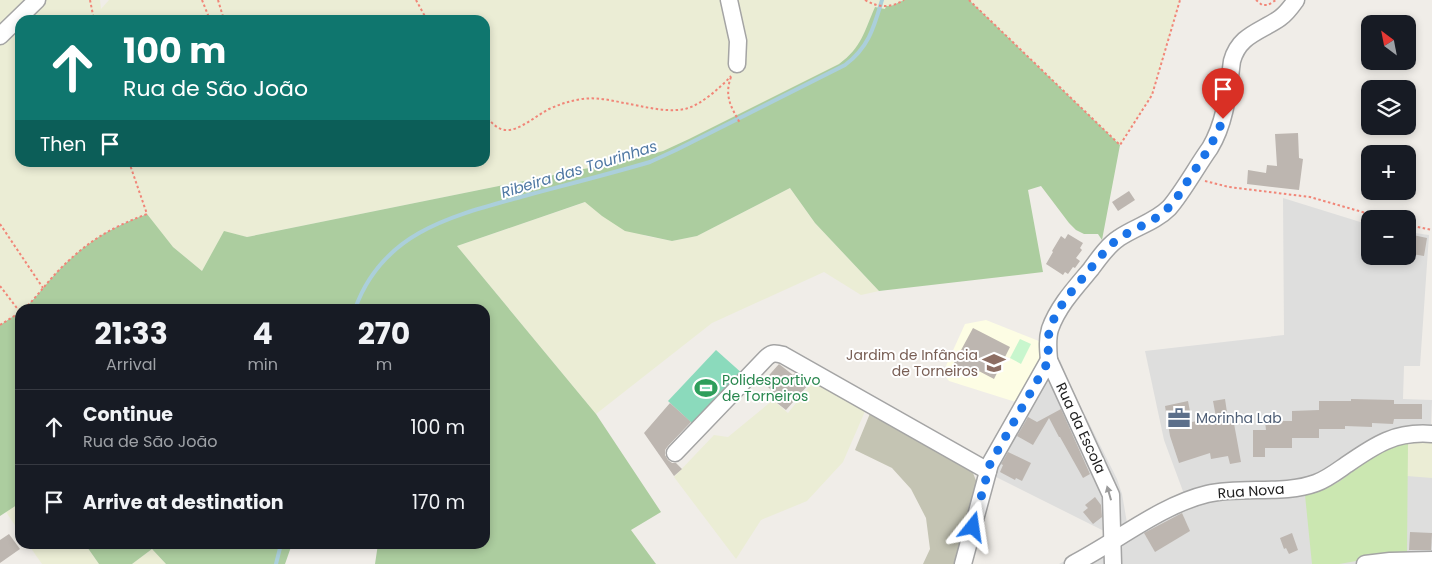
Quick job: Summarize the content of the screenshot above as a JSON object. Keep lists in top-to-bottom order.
{
  "streets": {
    "street": ["Rua da Escola", "Rua Nova"]
  },
  "crossings": [
    ["Rua da Escola", "Rua Nova"]
  ],
  "one_way": ["Rua da Escola"],
  "water": ["Ribeira das Tourinhas"],
  "places": {
    "school or university": ["Jardim de Infância de Torneiros"],
    "sports": ["Polidesportivo de Torneiros"],
    "office": ["Morinha Lab"]
  },
  "north": "top left",
  "page": {
    "map_buttons": ["+", "−"],
    "turn": ["100 m", "Rua de São João"],
    "then": "Then",
    "eta": [
      "21:33",
      "Arrival",
      "4",
      "min",
      "270",
      "m"
    ],
    "list": [
      {
        "name": "Continue",
        "note": "Rua de São João",
        "value": "100 m"
      },
      {
        "name": "Arrive at destination",
        "value": "170 m"
      }
    ]
  }
}
